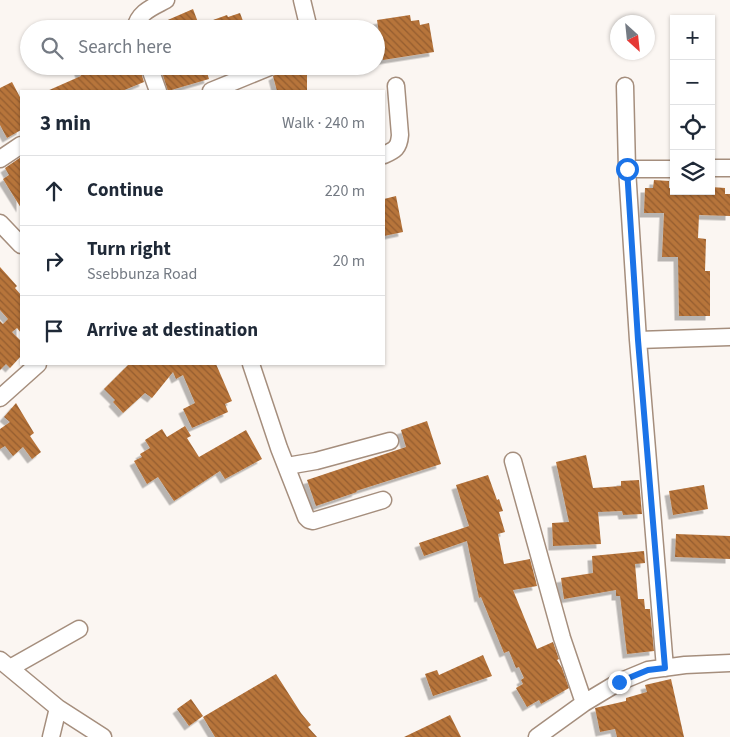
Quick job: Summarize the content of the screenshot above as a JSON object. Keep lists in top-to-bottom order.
{
  "north": "bottom right",
  "page": {
    "map_buttons": ["+", "−"],
    "search": "Search here",
    "heading": ["3 min", "Walk · 240 m"],
    "list": [
      ["Continue", "220 m"],
      ["Turn right", "Ssebbunza Road", "20 m"],
      "Arrive at destination"
    ]
  }
}
